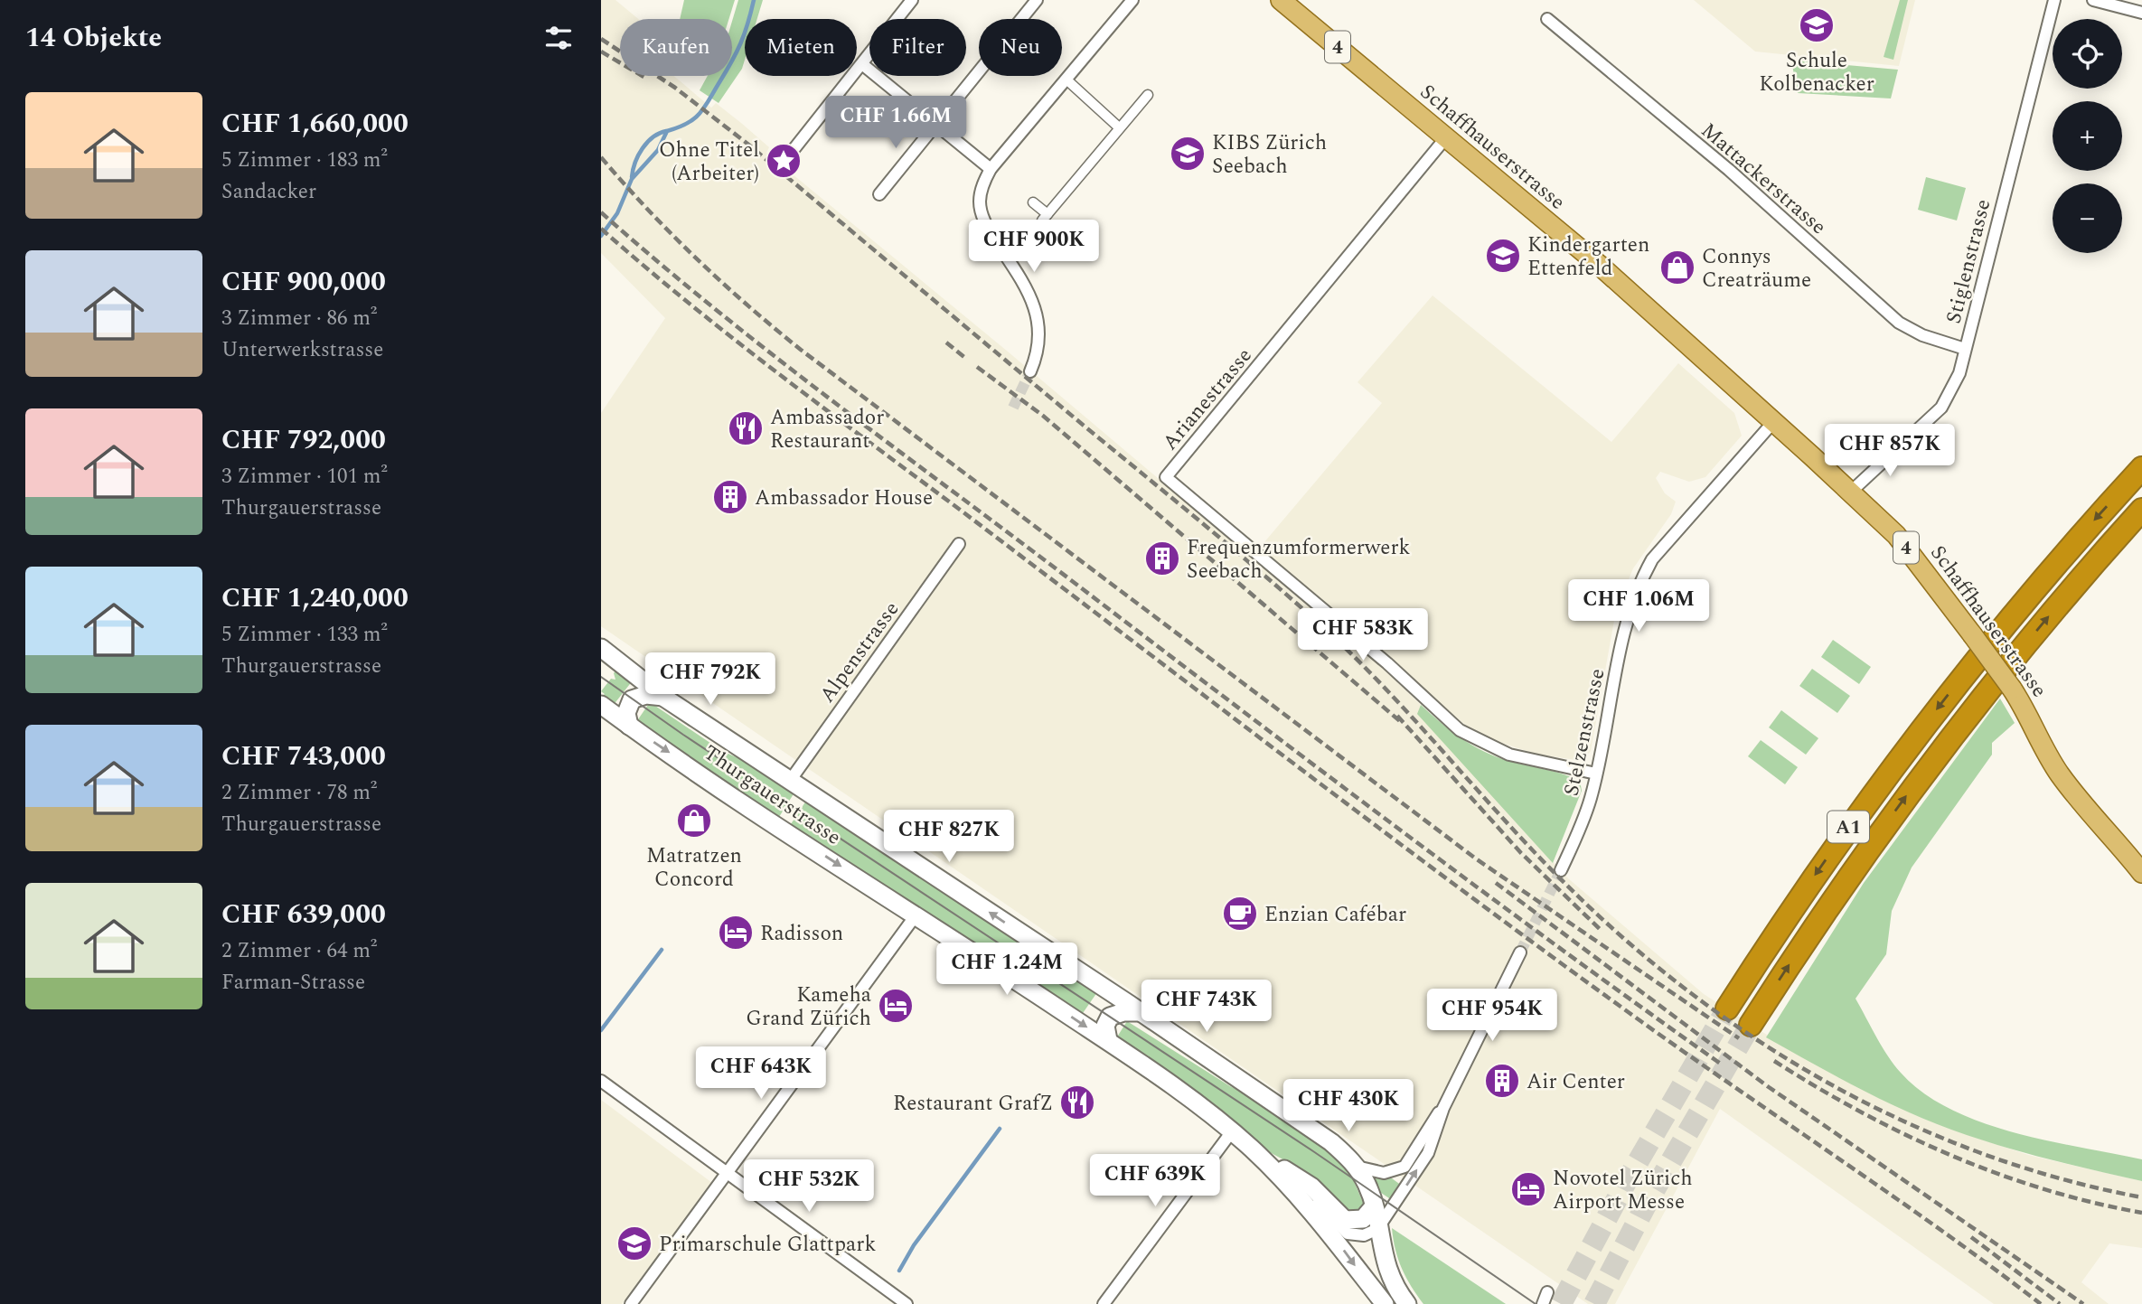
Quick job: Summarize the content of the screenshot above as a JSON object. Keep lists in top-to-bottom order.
{
  "streets": {
    "highway": ["A1"],
    "main road": ["4", "Schaffhauserstrasse", "Thurgauerstrasse"],
    "street": [
      "Mattackerstrasse",
      "Stiglenstrasse",
      "Arianestrasse",
      "Alpenstrasse",
      "Stelzenstrasse"
    ]
  },
  "crossings": [
    ["Schaffhauserstrasse", "Stiglenstrasse"],
    ["Schaffhauserstrasse", "Arianestrasse"],
    ["Schaffhauserstrasse", "Stelzenstrasse"],
    ["Mattackerstrasse", "Stiglenstrasse"],
    ["Arianestrasse", "Stelzenstrasse"],
    ["Alpenstrasse", "Thurgauerstrasse"]
  ],
  "places": {
    "school or university": [
      "Schule Kolbenacker",
      "KIBS Zürich Seebach",
      "Kindergarten Ettenfeld",
      "Primarschule Glattpark"
    ],
    "place": ["Ohne Titel (Arbeiter)"],
    "shop": ["Connys Creaträume", "Matratzen Concord"],
    "restaurant": ["Ambassador Restaurant", "Restaurant GrafZ"],
    "building": ["Ambassador House", "Frequenzumformerwerk Seebach", "Air Center"],
    "cafe": ["Enzian Cafébar"],
    "hotel": ["Radisson", "Kameha Grand Zürich", "Novotel Zürich Airport Messe"]
  },
  "page": {
    "heading": "14 Objekte",
    "map_buttons": ["+", "−"],
    "chip": [
      "Kaufen",
      "Mieten",
      "Filter",
      "Neu"
    ],
    "list": [
      {
        "name": "CHF 1,660,000",
        "note": "5 Zimmer · 183 m² · Sandacker"
      },
      {
        "name": "CHF 900,000",
        "note": "3 Zimmer · 86 m² · Unterwerkstrasse"
      },
      {
        "name": "CHF 792,000",
        "note": "3 Zimmer · 101 m² · Thurgauerstrasse"
      },
      {
        "name": "CHF 1,240,000",
        "note": "5 Zimmer · 133 m² · Thurgauerstrasse"
      },
      {
        "name": "CHF 743,000",
        "note": "2 Zimmer · 78 m² · Thurgauerstrasse"
      },
      {
        "name": "CHF 639,000",
        "note": "2 Zimmer · 64 m² · Farman-Strasse"
      }
    ],
    "price": [
      "CHF 1.66M",
      "CHF 900K",
      "CHF 857K",
      "CHF 1.06M",
      "CHF 583K",
      "CHF 792K",
      "CHF 827K",
      "CHF 1.24M",
      "CHF 743K",
      "CHF 954K",
      "CHF 643K",
      "CHF 430K",
      "CHF 639K",
      "CHF 532K"
    ]
  }
}
